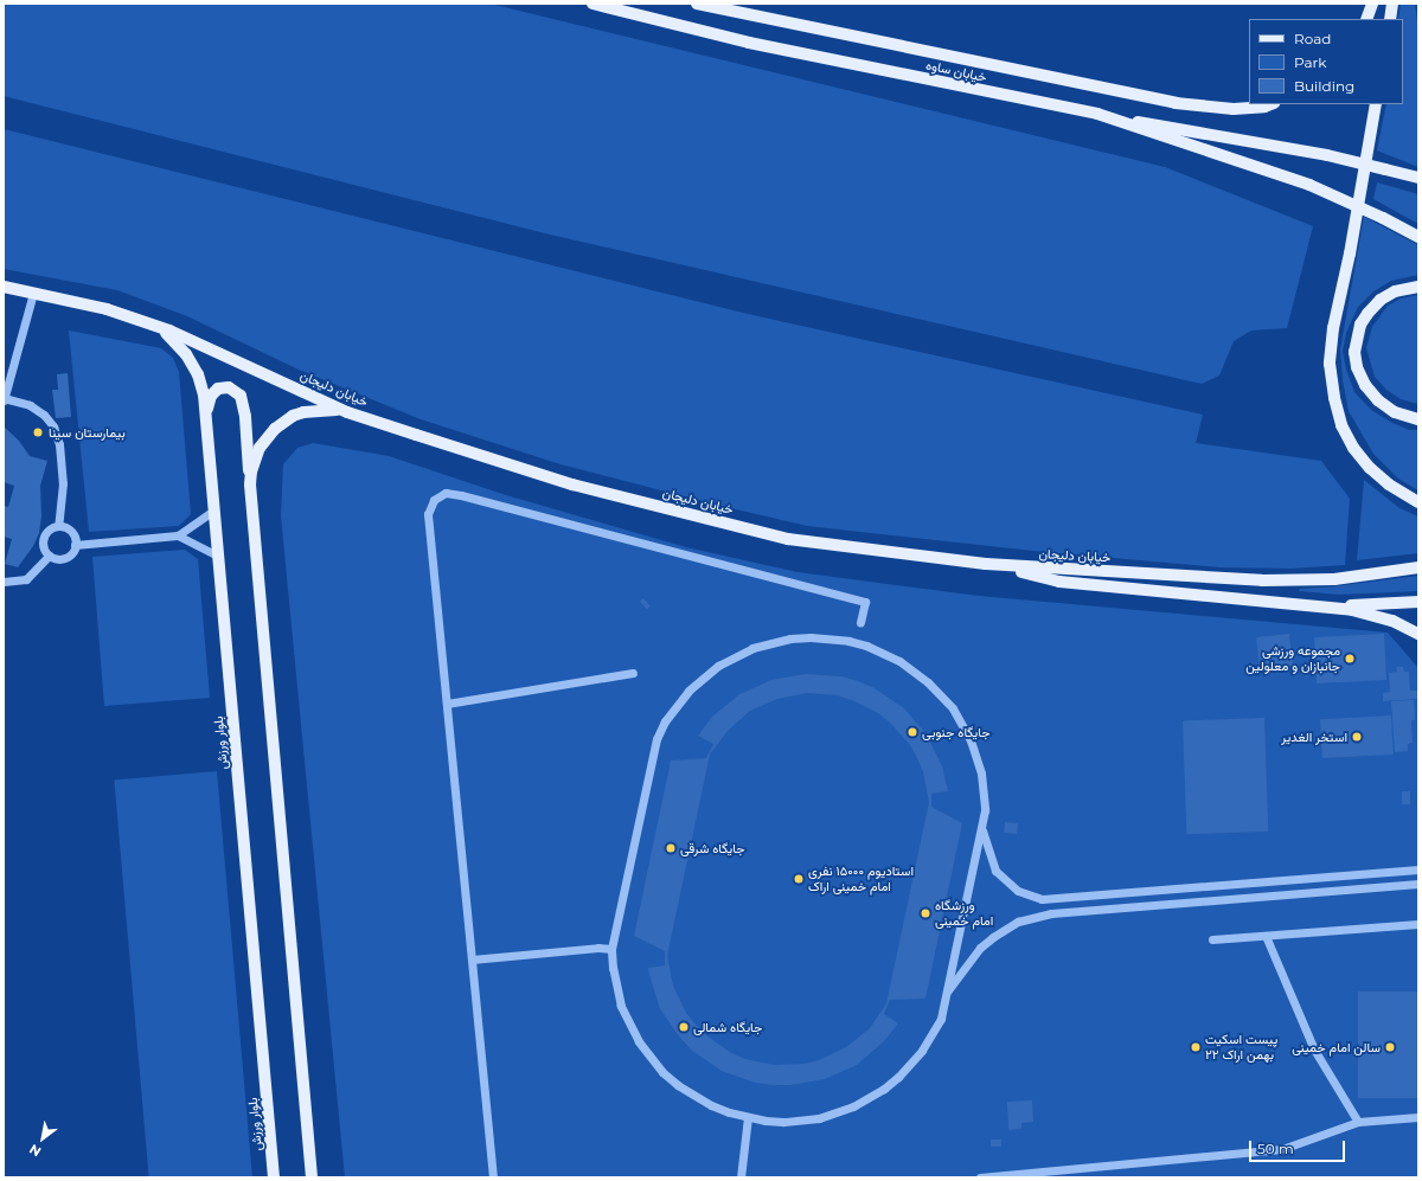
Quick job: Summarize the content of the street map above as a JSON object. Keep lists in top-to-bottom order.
{
  "streets": {
    "main road": ["خیابان ساوه", "خیابان دلیجان", "بلوار ورزش"]
  },
  "crossings": [
    ["خیابان دلیجان", "بلوار ورزش"]
  ],
  "places": [
    "بیمارستان سینا",
    "مجموعه ورزشی جانبازان و معلولین",
    "جایگاه جنوبی",
    "استخر الغدیر",
    "جایگاه شرقی",
    "استادیوم ۱۵۰۰۰ نفری امام خمینی اراک",
    "ورزشگاه امام خمینی",
    "جایگاه شمالی",
    "پیست اسکیت ۲۲ بهمن اراک",
    "سالن امام خمینی"
  ],
  "legend": ["Road", "Park", "Building"],
  "scale_bar": "50 m",
  "north": "bottom left"
}
